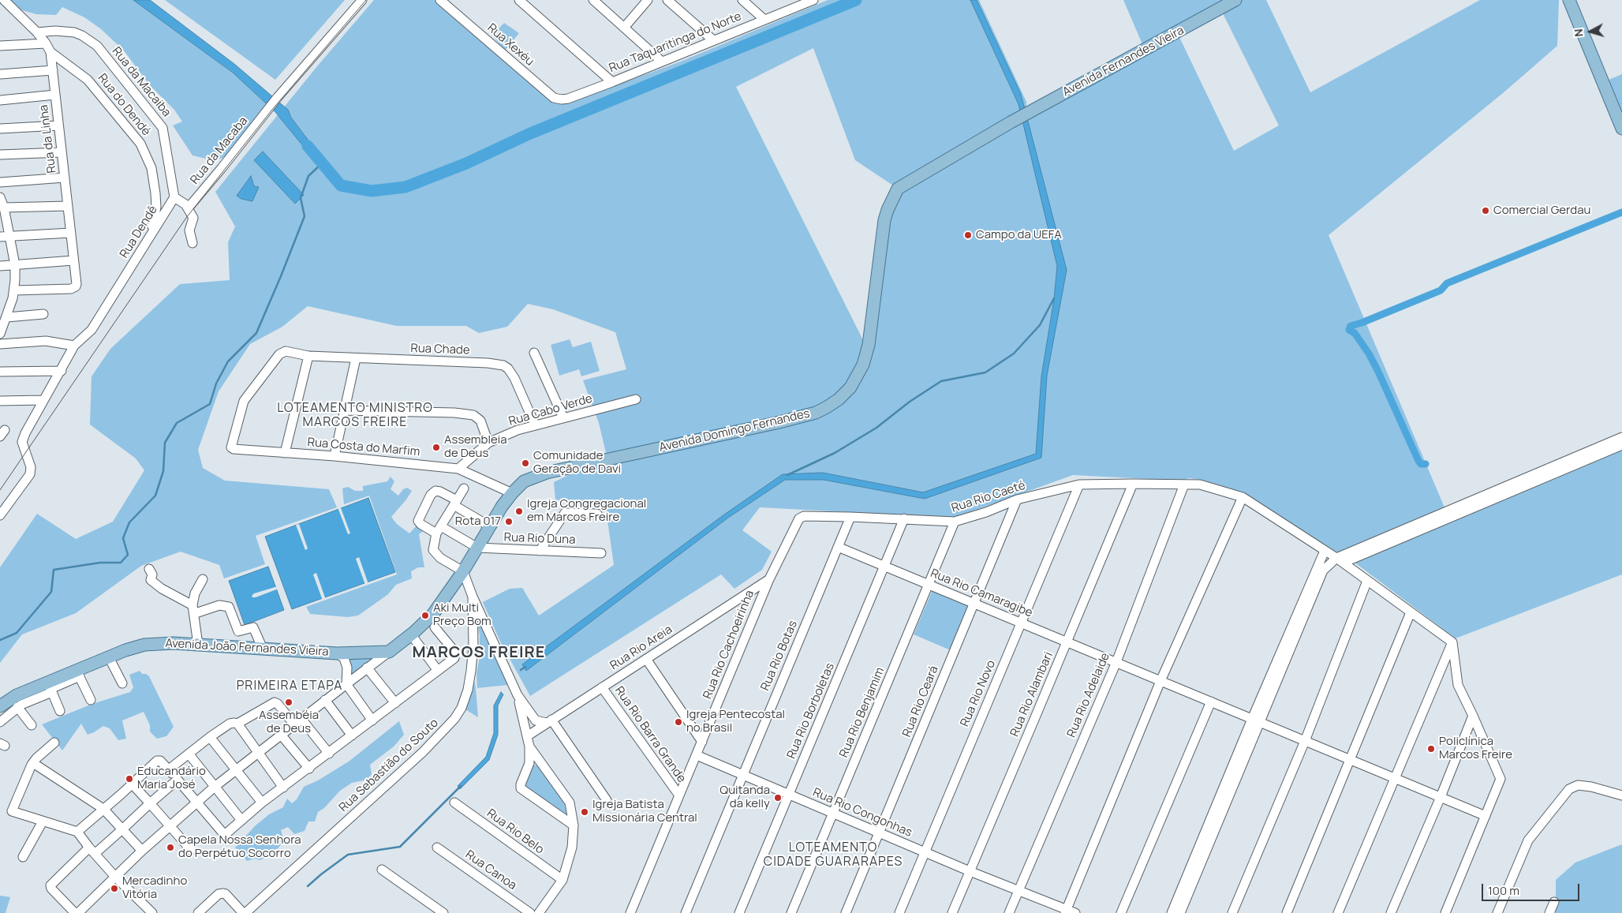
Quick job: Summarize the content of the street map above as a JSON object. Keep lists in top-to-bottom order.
{
  "streets": {
    "main road": ["Avenida Fernandes Vieira", "Avenida Domingo Fernandes", "Avenida João Fernandes Vieira"],
    "street": [
      "Rua Taquaritinga do Norte",
      "Rua Xexéu",
      "Rua da Macaiba",
      "Rua do Dendé",
      "Rua da Linha",
      "Rua da Macaba",
      "Rua Dendê",
      "Rua Chade",
      "Rua Cabo Verde",
      "Rua Costa do Marfim",
      "Rua Rio Caeté",
      "Rua Rio Duna",
      "Rua Rio Camaragibe",
      "Rua Rio Cachoeirinha",
      "Rua Rio Areia",
      "Rua Rio Botas",
      "Rua Rio Novo",
      "Rua Rio Alambari",
      "Rua Rio Adelaide",
      "Rua Rio Ceará",
      "Rua Rio Borboletas",
      "Rua Rio Benjamim",
      "Rua Rio Barra Grande",
      "Rua Sebastião do Souto",
      "Rua Rio Congonhas",
      "Rua Rio Belo",
      "Rua Canoa"
    ]
  },
  "crossings": [
    ["Rua Taquaritinga do Norte", "Rua Xexéu"],
    ["Avenida Fernandes Vieira", "Avenida Domingo Fernandes"],
    ["Rua da Macaiba", "Rua da Linha"],
    ["Rua da Macaiba", "Rua Dendê"],
    ["Rua do Dendé", "Rua da Linha"],
    ["Rua do Dendé", "Rua Dendê"],
    ["Rua Chade", "Rua Cabo Verde"],
    ["Rua Chade", "Rua Costa do Marfim"],
    ["Rua Cabo Verde", "Rua Costa do Marfim"],
    ["Avenida Domingo Fernandes", "Rua Costa do Marfim"],
    ["Avenida Domingo Fernandes", "Rua Rio Duna"],
    ["Rua Rio Caeté", "Rua Rio Cachoeirinha"],
    ["Rua Rio Caeté", "Rua Rio Botas"],
    ["Rua Rio Caeté", "Rua Rio Novo"],
    ["Rua Rio Caeté", "Rua Rio Alambari"],
    ["Rua Rio Caeté", "Rua Rio Adelaide"],
    ["Rua Rio Caeté", "Rua Rio Ceará"],
    ["Rua Rio Caeté", "Rua Rio Borboletas"],
    ["Rua Rio Caeté", "Rua Rio Benjamim"],
    ["Rua Rio Camaragibe", "Rua Rio Botas"],
    ["Rua Rio Camaragibe", "Rua Rio Novo"],
    ["Rua Rio Camaragibe", "Rua Rio Alambari"],
    ["Rua Rio Camaragibe", "Rua Rio Adelaide"],
    ["Rua Rio Camaragibe", "Rua Rio Ceará"],
    ["Rua Rio Camaragibe", "Rua Rio Borboletas"],
    ["Rua Rio Camaragibe", "Rua Rio Benjamim"],
    ["Rua Rio Cachoeirinha", "Rua Rio Areia"],
    ["Rua Rio Cachoeirinha", "Rua Rio Barra Grande"],
    ["Rua Rio Cachoeirinha", "Rua Rio Congonhas"],
    ["Rua Rio Areia", "Rua Rio Barra Grande"],
    ["Rua Rio Botas", "Rua Rio Congonhas"],
    ["Rua Rio Novo", "Rua Rio Congonhas"],
    ["Rua Rio Alambari", "Rua Rio Congonhas"],
    ["Rua Rio Adelaide", "Rua Rio Congonhas"],
    ["Rua Rio Ceará", "Rua Rio Congonhas"],
    ["Rua Rio Borboletas", "Rua Rio Congonhas"],
    ["Rua Rio Benjamim", "Rua Rio Congonhas"]
  ],
  "districts": [
    "LOTEAMENTO MINISTRO MARCOS FREIRE",
    "MARCOS FREIRE",
    "PRIMEIRA ETAPA",
    "LOTEAMENTO CIDADE GUARARAPES"
  ],
  "places": [
    "Comercial Gerdau",
    "Campo da UEFA",
    "Assembleia de Deus",
    "Comunidade Geração de Davi",
    "Igreja Congregacional em Marcos Freire",
    "Rota 017",
    "Aki Multi Preço Bom",
    "Assembéia de Deus",
    "Igreja Pentecostal no Brasil",
    "Policlínica Marcos Freire",
    "Educandário Maria José",
    "Quitanda da kelly",
    "Igreja Batista Missionária Central",
    "Capela Nossa Senhora do Perpétuo Socorro",
    "Mercadinho Vitória"
  ],
  "scale_bar": "100 m",
  "north": "left"
}
